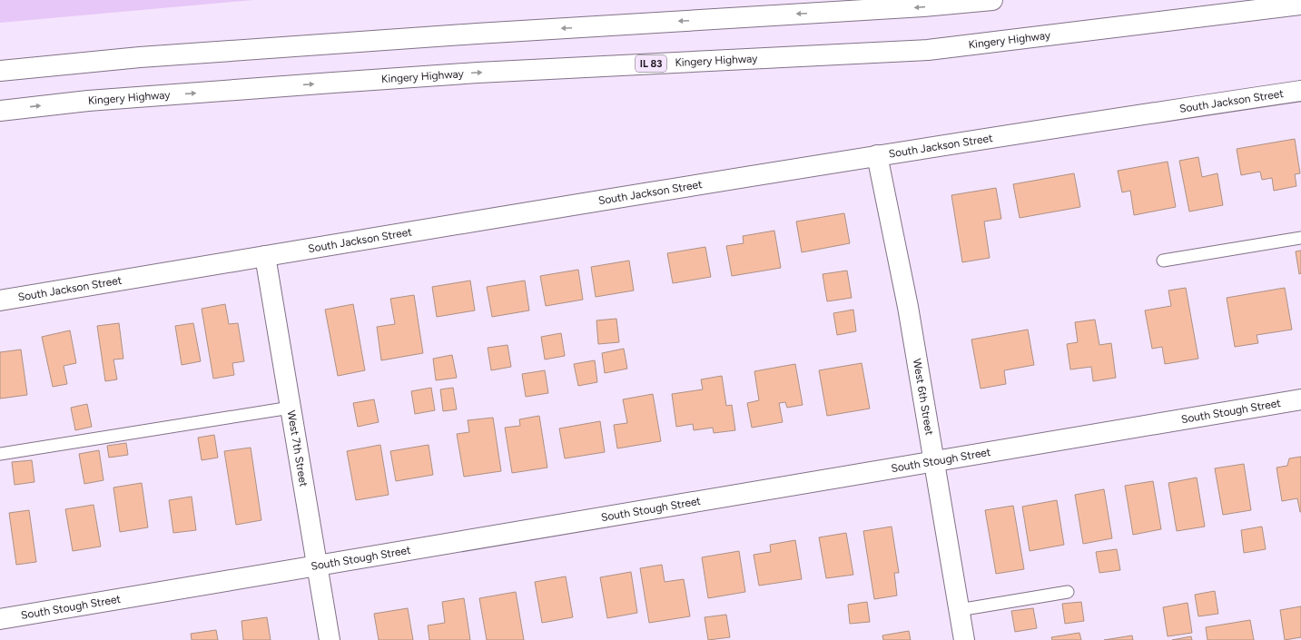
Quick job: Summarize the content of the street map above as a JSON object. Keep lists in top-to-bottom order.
{
  "streets": {
    "main road": [
      "Kingery Highway",
      "IL 83",
      "South Jackson Street",
      "West 6th Street",
      "South Stough Street",
      "West 7th Street"
    ]
  },
  "crossings": [
    ["South Jackson Street", "West 6th Street"],
    ["South Jackson Street", "West 7th Street"],
    ["West 6th Street", "South Stough Street"],
    ["South Stough Street", "West 7th Street"]
  ]
}
